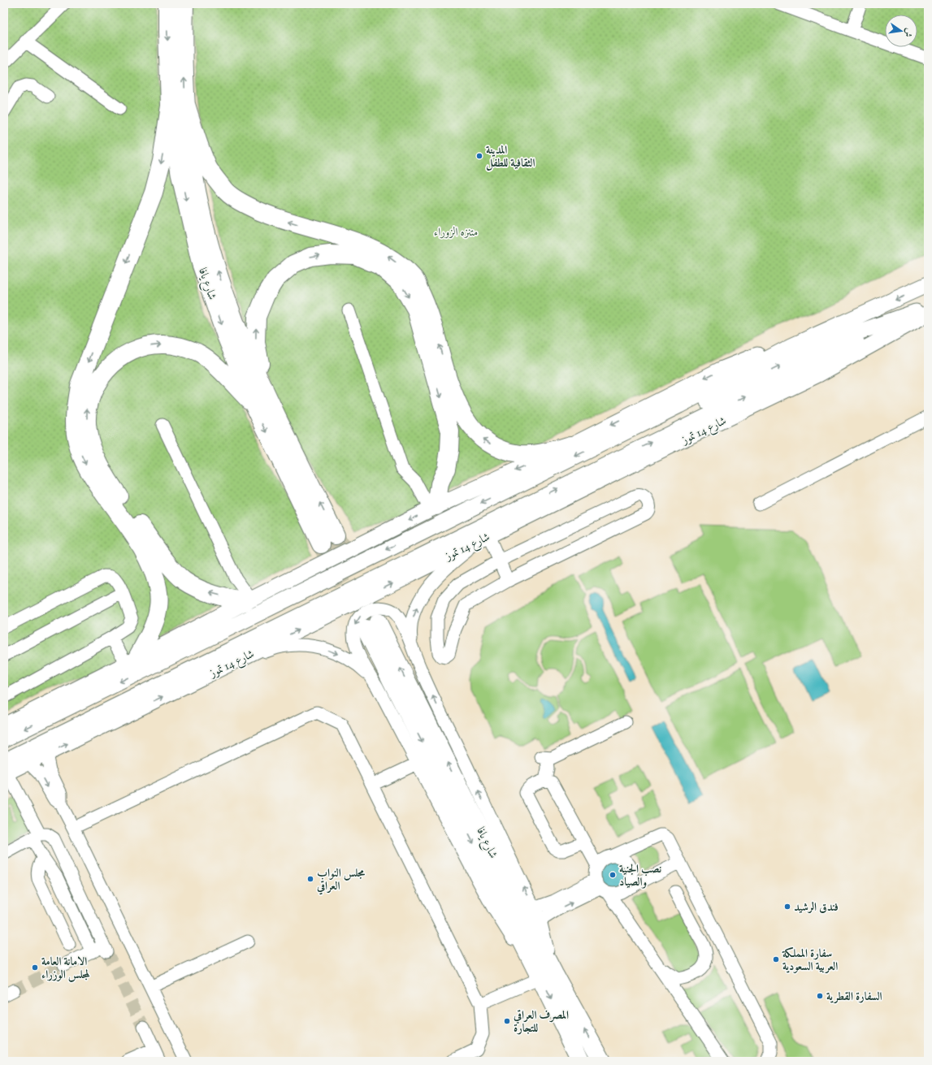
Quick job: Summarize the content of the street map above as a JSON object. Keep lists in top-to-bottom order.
{
  "streets": {
    "highway": ["شارع يافا"],
    "main road": ["شارع 14 تموز"]
  },
  "parks": ["متنزه الزوراء"],
  "places": [
    "المدينة الثقافية للطفل",
    "نصب الجنية والصياد",
    "مجلس النواب العراقي",
    "فندق الرشيد",
    "سفارة المملكة العربية السعودية",
    "الامانة العامة لمجلس الوزراء",
    "السفارة القطرية",
    "المصرف العراقي للتجارة"
  ],
  "north": "right"
}
